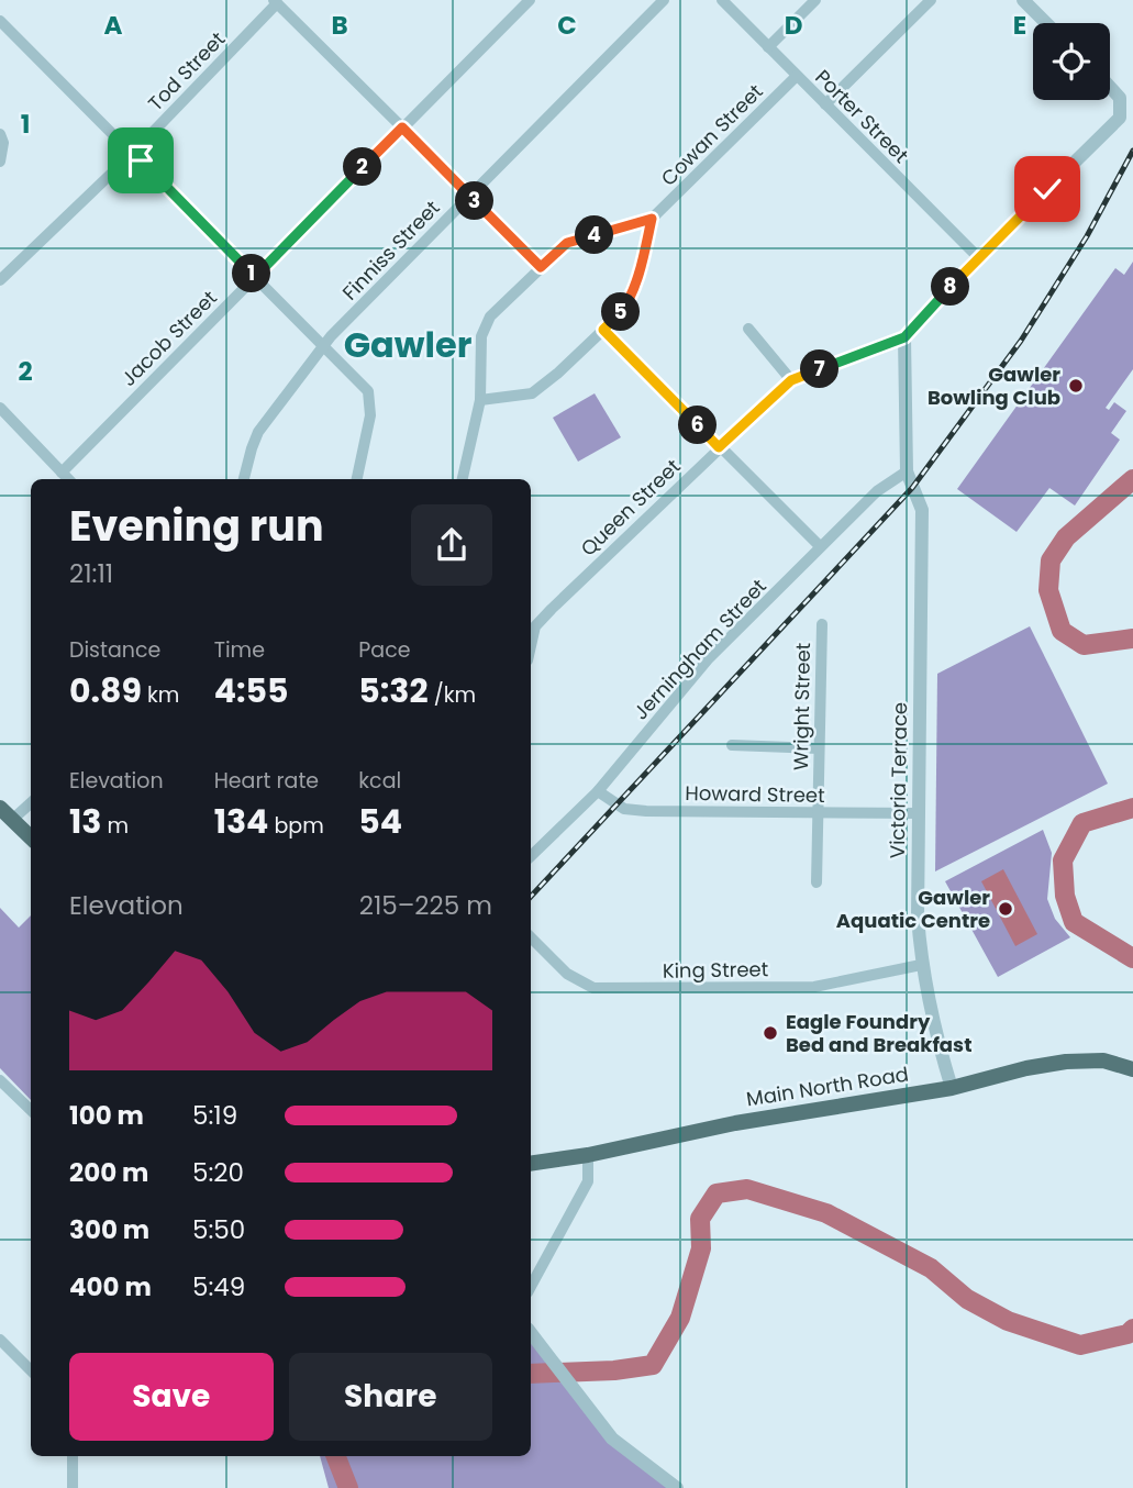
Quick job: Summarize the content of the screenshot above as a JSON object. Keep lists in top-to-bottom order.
{
  "streets": {
    "main road": ["Main North Road"],
    "street": [
      "Tod Street",
      "Porter Street",
      "Cowan Street",
      "Finniss Street",
      "Jacob Street",
      "Queen Street",
      "Jerningham Street",
      "Wright Street",
      "Victoria Terrace",
      "Howard Street",
      "King Street"
    ]
  },
  "crossings": [
    ["Porter Street", "Cowan Street"],
    ["Jerningham Street", "Victoria Terrace"],
    ["Jerningham Street", "Howard Street"],
    ["Wright Street", "Howard Street"],
    ["Victoria Terrace", "Howard Street"],
    ["Victoria Terrace", "King Street"],
    ["Victoria Terrace", "Main North Road"]
  ],
  "districts": ["Gawler"],
  "places": ["Gawler Bowling Club", "Gawler Aquatic Centre", "Eagle Foundry Bed and Breakfast"],
  "page": {
    "pins": [
      "2",
      "3",
      "4",
      "1",
      "8",
      "5",
      "7",
      "6"
    ],
    "heading": ["Evening run", "21:11"],
    "stats": [
      ["Distance", "0.89 km"],
      ["Time", "4:55"],
      ["Pace", "5:32 /km"],
      ["Elevation", "13 m"],
      ["Heart rate", "134 bpm"],
      ["kcal", "54"]
    ],
    "chart": ["Elevation", "215–225 m"],
    "list": [
      {
        "name": "100 m",
        "note": "5:19"
      },
      {
        "name": "200 m",
        "note": "5:20"
      },
      {
        "name": "300 m",
        "note": "5:50"
      },
      {
        "name": "400 m",
        "note": "5:49"
      }
    ],
    "buttons": ["Save", "Share"]
  },
  "grid": {
    "columns": [
      "A",
      "B",
      "C",
      "D",
      "E"
    ],
    "rows": ["1", "2"]
  }
}
